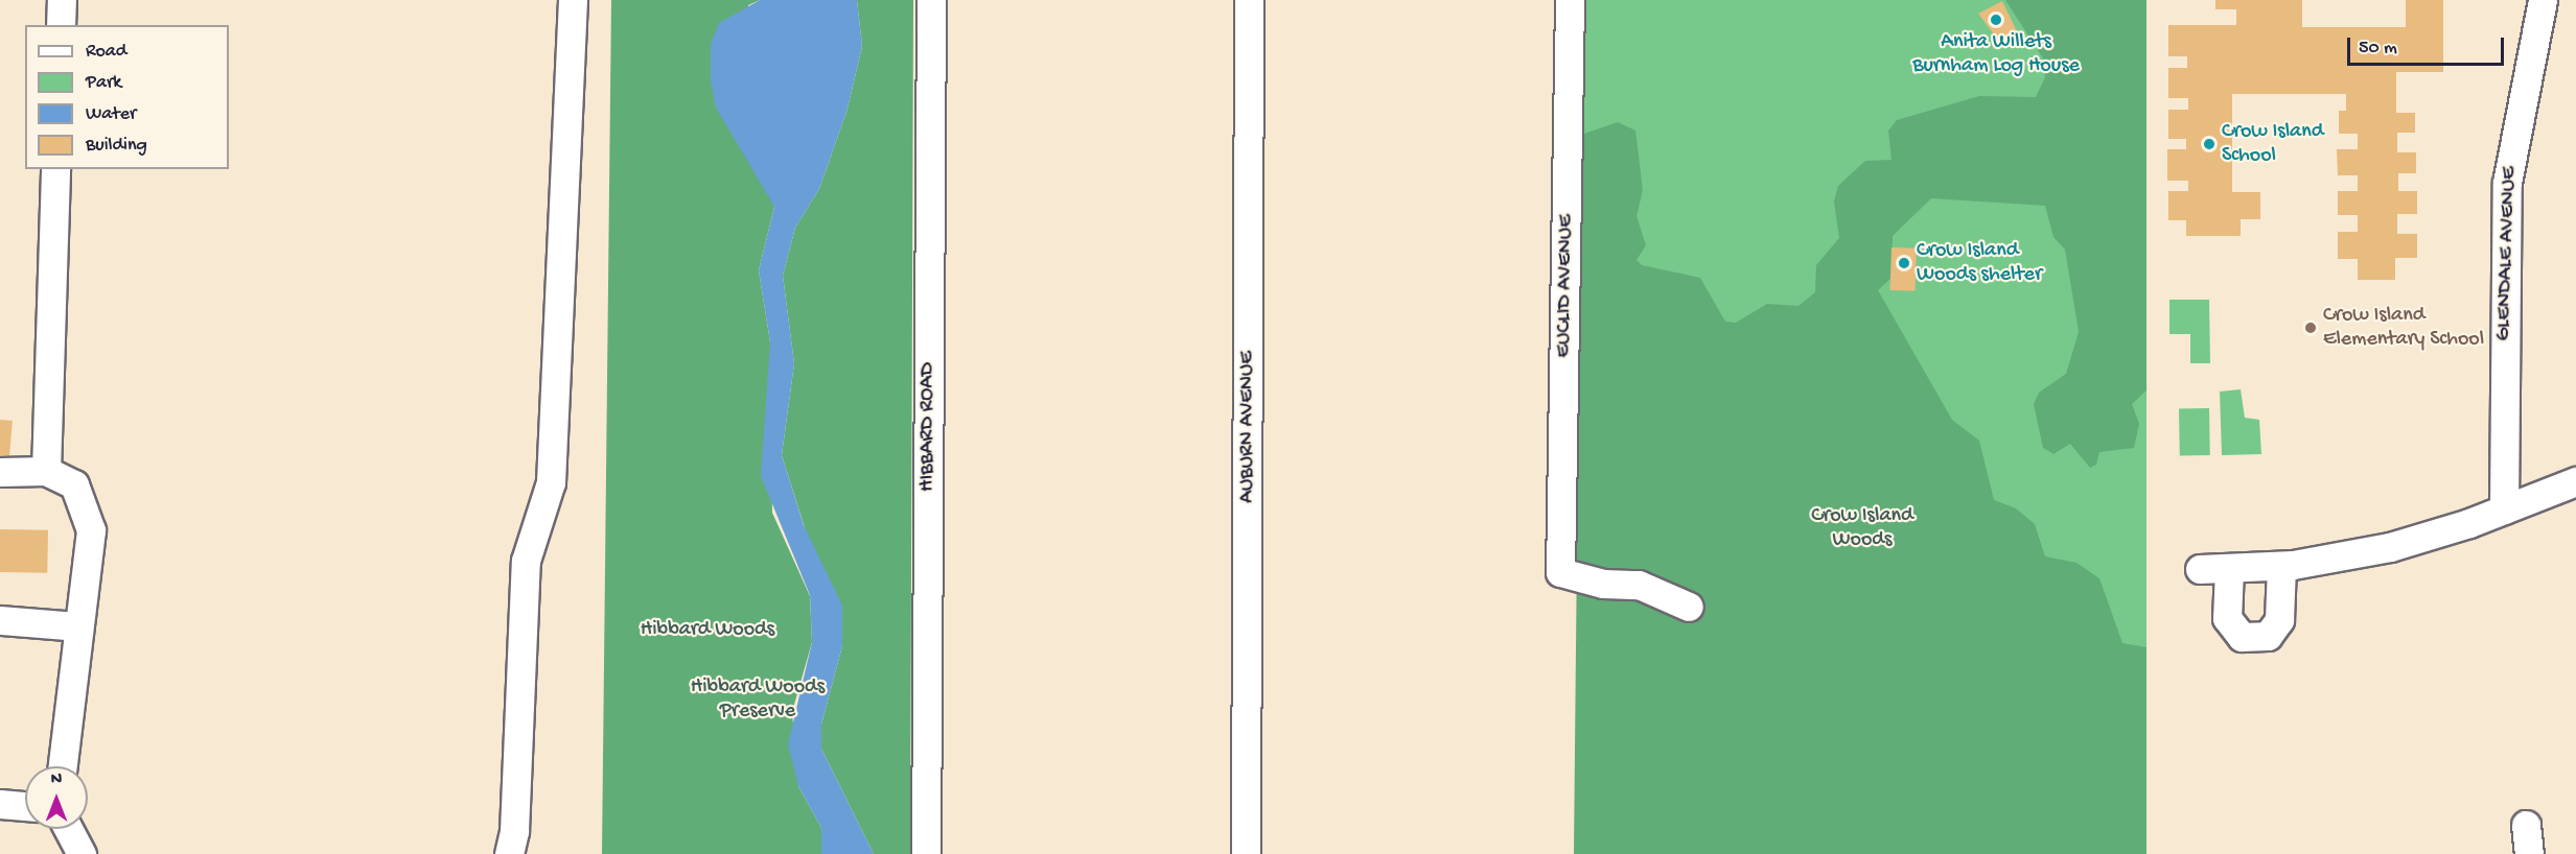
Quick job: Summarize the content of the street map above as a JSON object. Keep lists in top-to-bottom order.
{
  "streets": {
    "street": [
      "GLENDALE AVENUE",
      "EUCLID AVENUE",
      "HIBBARD ROAD",
      "AUBURN AVENUE"
    ]
  },
  "parks": ["Crow Island Woods", "Hibbard Woods", "Hibbard Woods Preserve"],
  "places": [
    "Anita Willets Burnham Log House",
    "Crow Island School",
    "Crow Island Woods shelter",
    "Crow Island Elementary School"
  ],
  "legend": [
    "Road",
    "Park",
    "Water",
    "Building"
  ],
  "scale_bar": "50 m",
  "north": "top"
}
